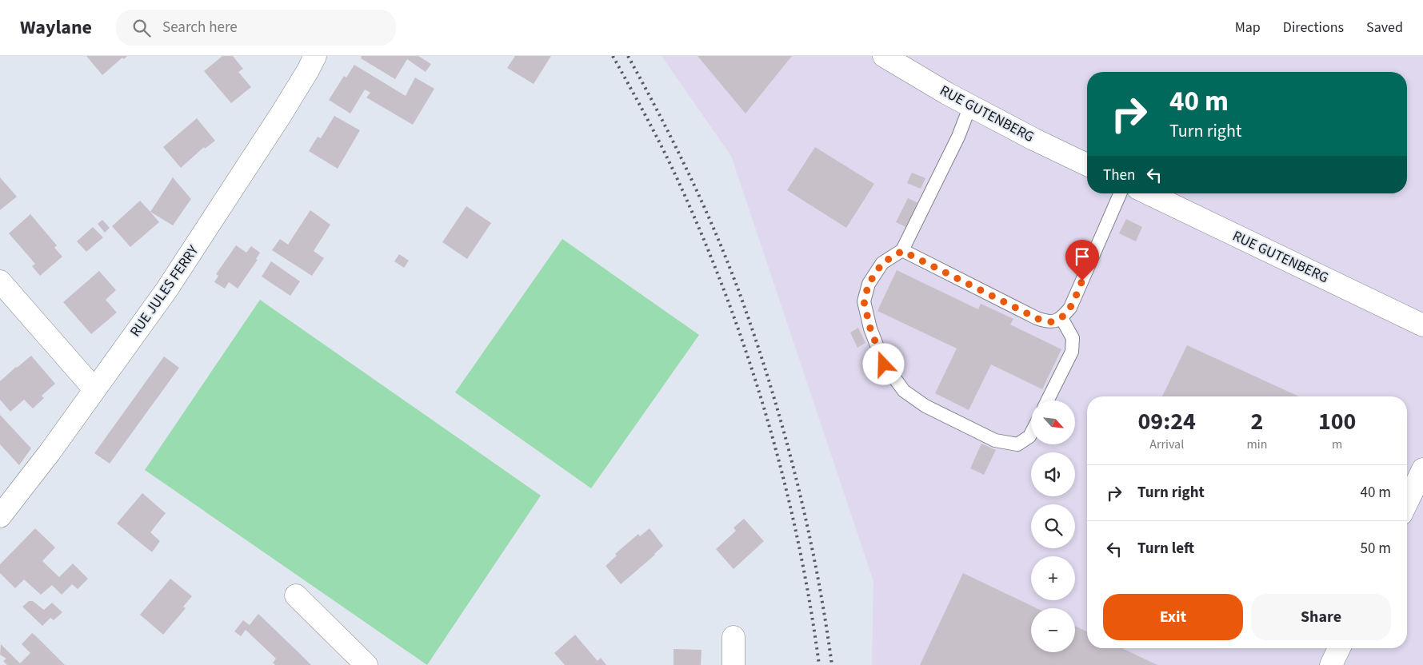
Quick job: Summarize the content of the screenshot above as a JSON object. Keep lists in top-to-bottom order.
{
  "streets": {
    "street": ["RUE GUTENBERG", "RUE JULES FERRY"]
  },
  "north": "bottom right",
  "page": {
    "header": "Waylane",
    "search": "Search here",
    "nav": ["Map", "Directions", "Saved"],
    "turn": ["40 m", "Turn right"],
    "then": "Then",
    "eta": [
      "09:24",
      "Arrival",
      "2",
      "min",
      "100",
      "m"
    ],
    "map_buttons": ["+", "−"],
    "list": [
      {
        "name": "Turn right",
        "value": "40 m"
      },
      {
        "name": "Turn left",
        "value": "50 m"
      }
    ],
    "buttons": ["Exit", "Share"]
  }
}
